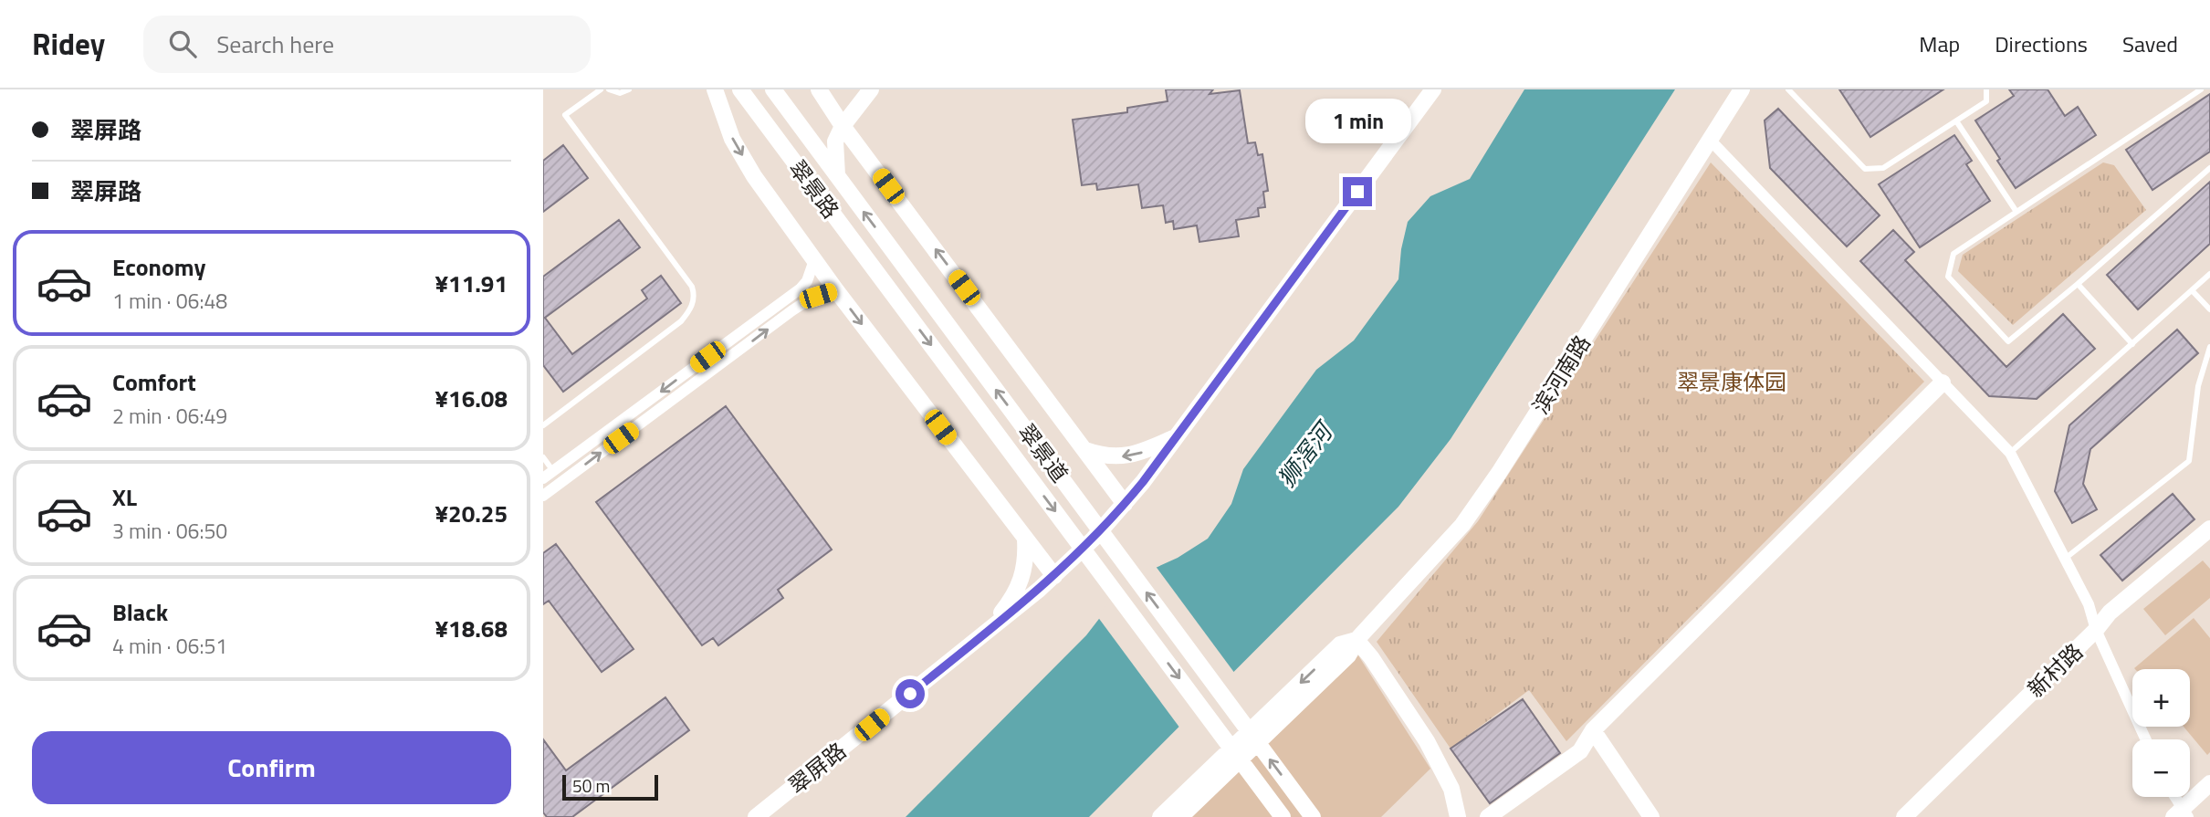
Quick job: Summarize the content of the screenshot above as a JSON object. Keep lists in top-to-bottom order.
{
  "streets": {
    "street": [
      "翠景路",
      "滨河南路",
      "翠景道",
      "新村路",
      "翠屏路"
    ]
  },
  "water": ["狮滘河"],
  "parks": ["翠景康体园"],
  "scale_bar": "50 m",
  "page": {
    "header": "Ridey",
    "search": "Search here",
    "nav": ["Map", "Directions", "Saved"],
    "banner": ["翠屏路", "翠屏路"],
    "bubble": "1 min",
    "list": [
      {
        "name": "Economy",
        "note": "1 min · 06:48",
        "value": "¥11.91"
      },
      {
        "name": "Comfort",
        "note": "2 min · 06:49",
        "value": "¥16.08"
      },
      {
        "name": "XL",
        "note": "3 min · 06:50",
        "value": "¥20.25"
      },
      {
        "name": "Black",
        "note": "4 min · 06:51",
        "value": "¥18.68"
      }
    ],
    "map_buttons": ["+", "−"],
    "buttons": "Confirm",
    "scale": "50 m"
  }
}
